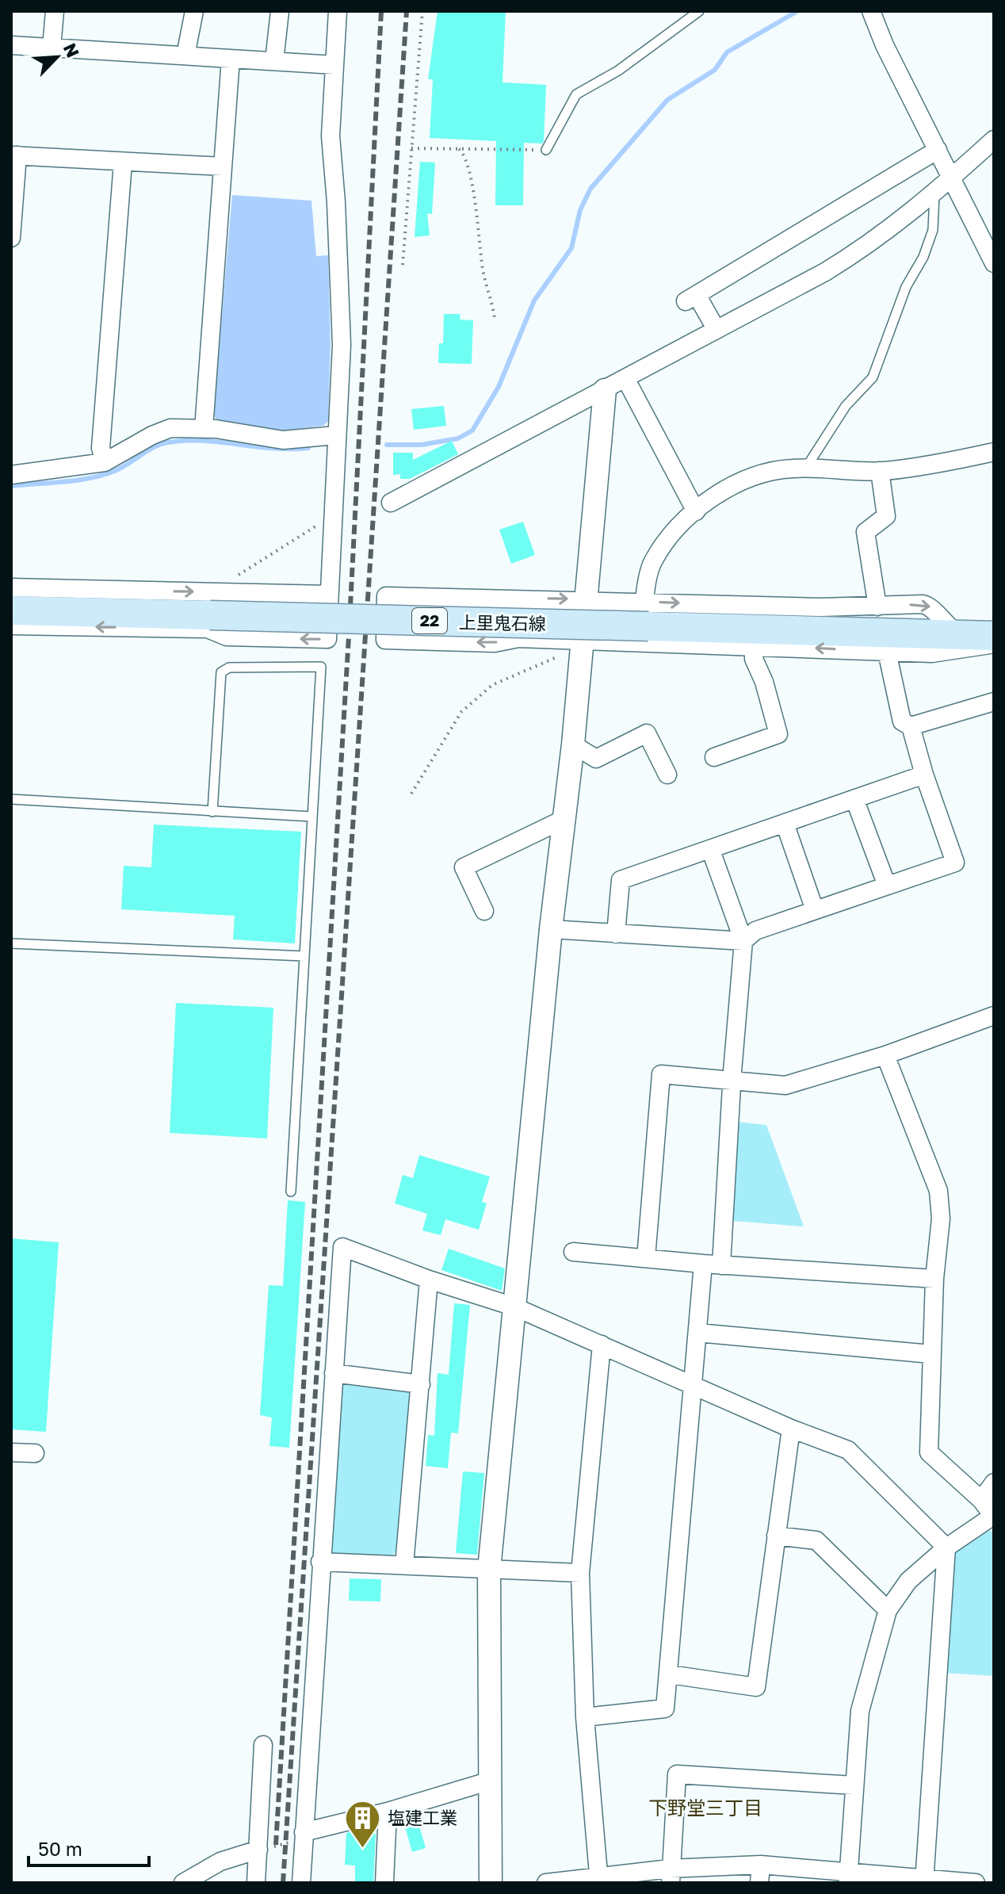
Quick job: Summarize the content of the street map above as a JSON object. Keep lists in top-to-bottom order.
{
  "streets": {
    "main road": ["22", "上里鬼石線"]
  },
  "districts": ["下野堂三丁目"],
  "places": {
    "building": ["塩建工業"]
  },
  "scale_bar": "50 m",
  "north": "top right"
}
